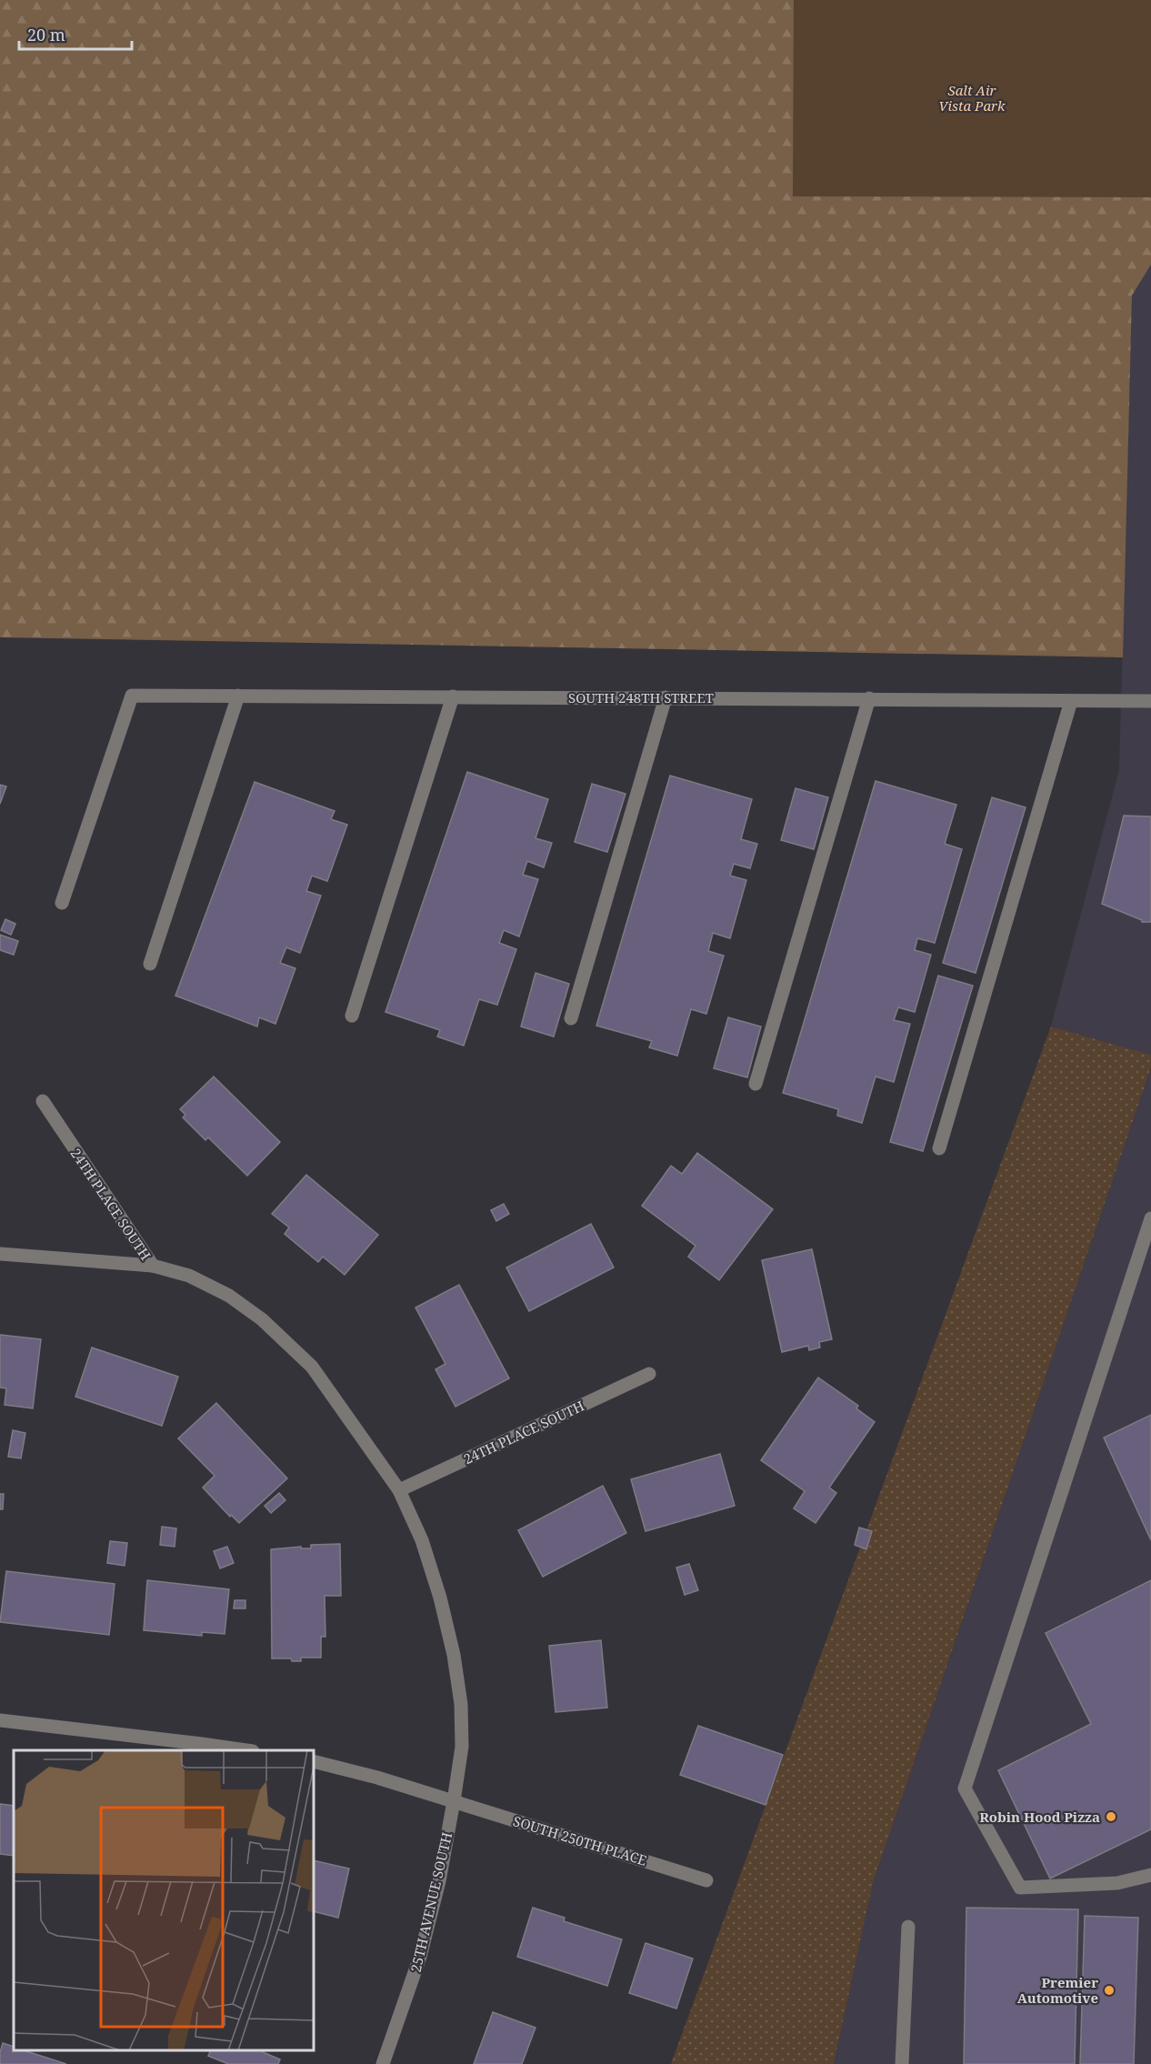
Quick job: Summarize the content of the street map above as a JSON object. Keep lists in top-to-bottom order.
{
  "streets": {
    "street": [
      "SOUTH 248TH STREET",
      "24TH PLACE SOUTH",
      "SOUTH 250TH PLACE",
      "25TH AVENUE SOUTH"
    ]
  },
  "crossings": [
    ["24TH PLACE SOUTH", "SOUTH 250TH PLACE"],
    ["24TH PLACE SOUTH", "25TH AVENUE SOUTH"],
    ["SOUTH 250TH PLACE", "25TH AVENUE SOUTH"]
  ],
  "parks": ["Salt Air Vista Park"],
  "places": ["Robin Hood Pizza", "Premier Automotive"],
  "scale_bar": "20 m"
}
